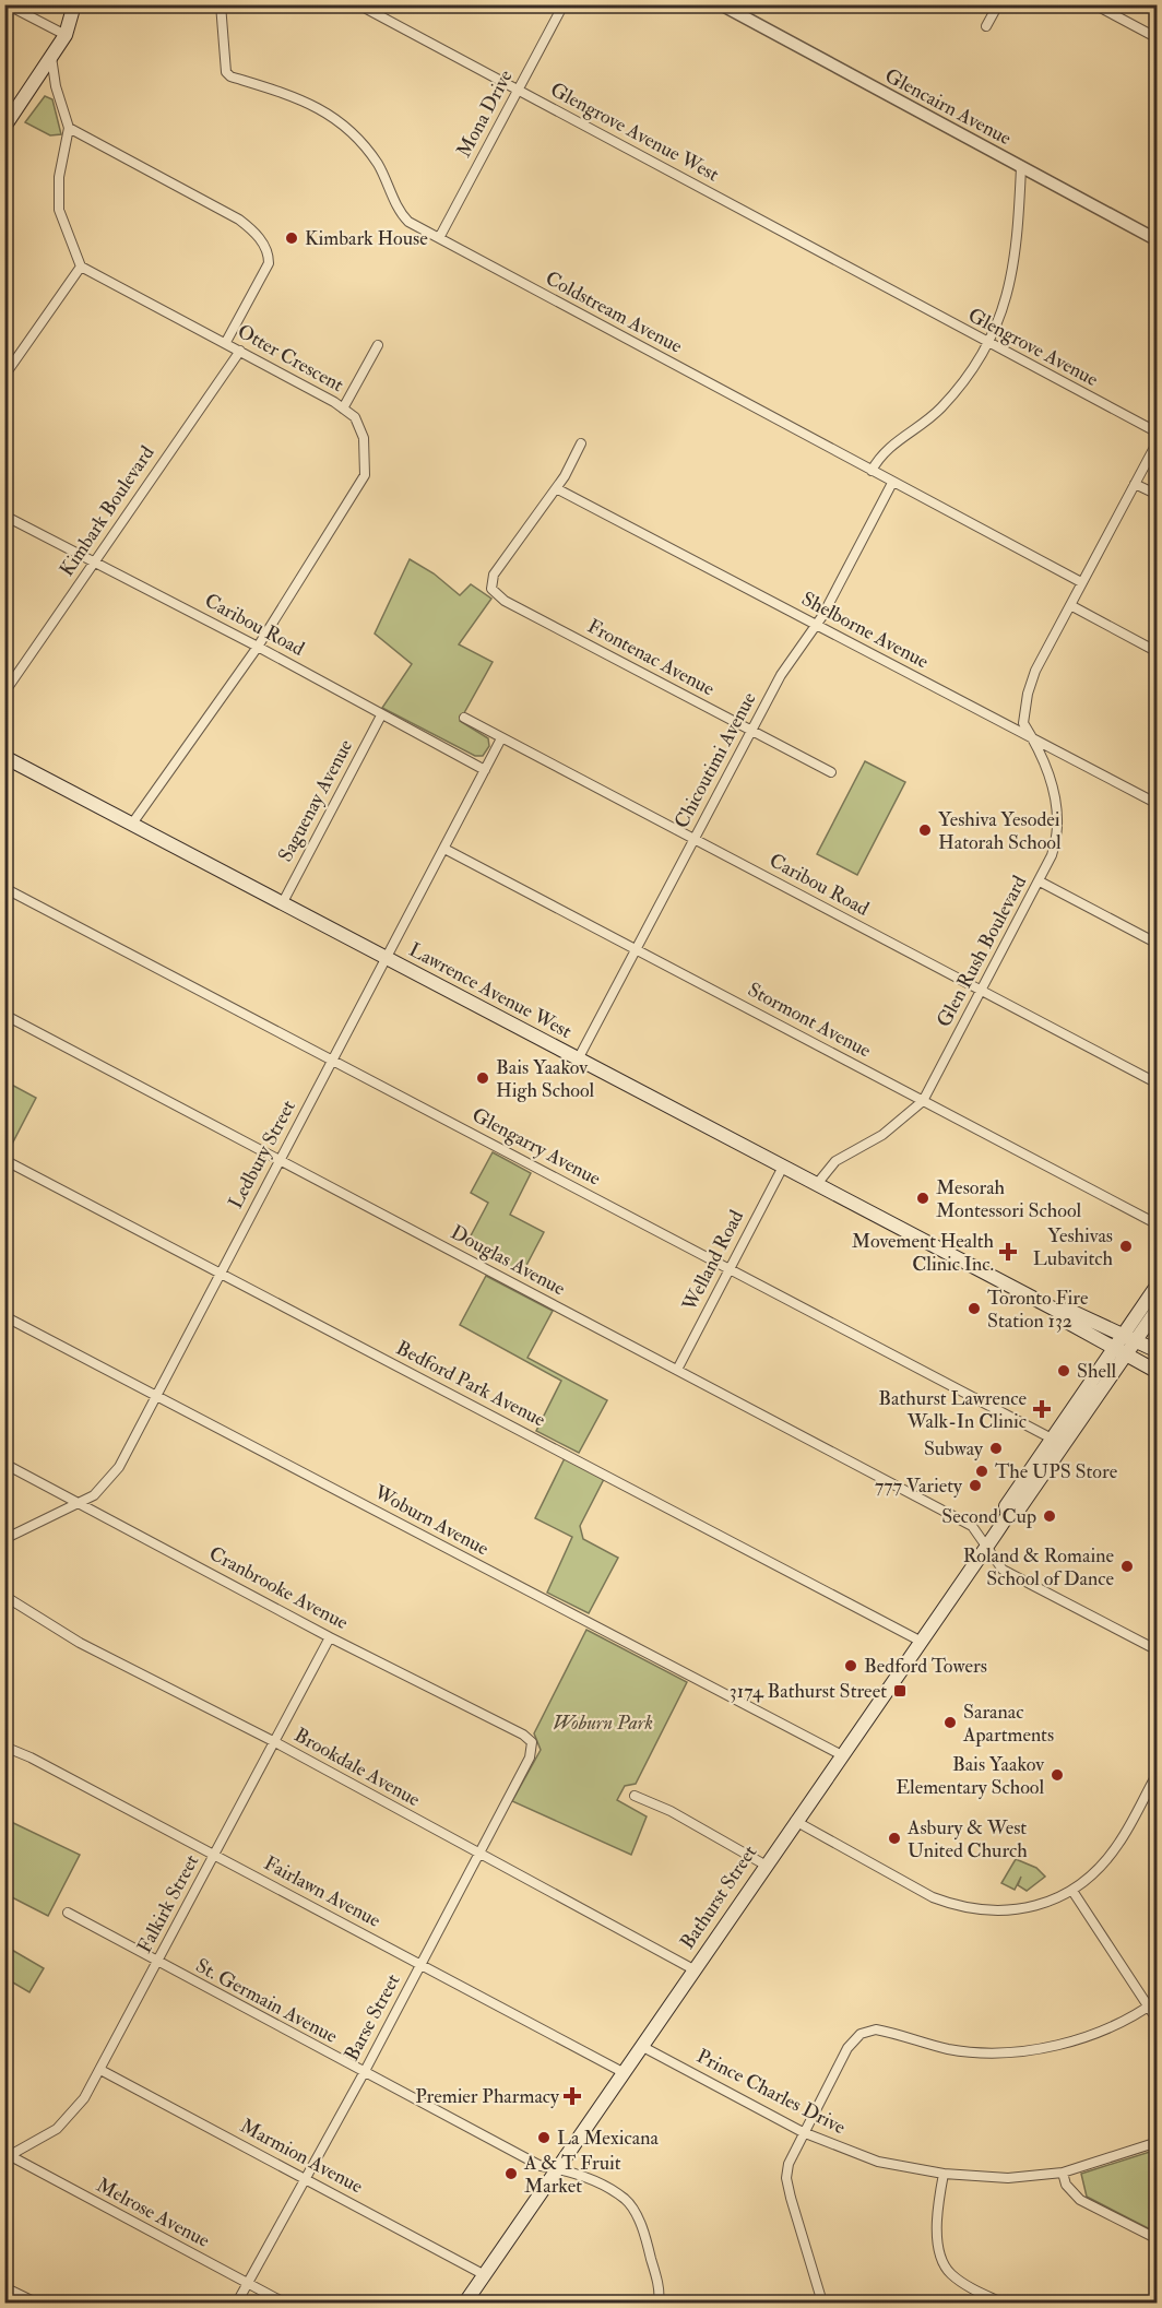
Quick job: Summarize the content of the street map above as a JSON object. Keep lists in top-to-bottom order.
{
  "streets": {
    "main road": ["Lawrence Avenue West", "Bathurst Street"],
    "street": [
      "Glencairn Avenue",
      "Mona Drive",
      "Glengrove Avenue West",
      "Coldstream Avenue",
      "Glengrove Avenue",
      "Otter Crescent",
      "Kimbark Boulevard",
      "Caribou Road",
      "Shelborne Avenue",
      "Frontenac Avenue",
      "Chicoutimi Avenue",
      "Saguenay Avenue",
      "Glen Rush Boulevard",
      "Stormont Avenue",
      "Glengarry Avenue",
      "Ledbury Street",
      "Douglas Avenue",
      "Welland Road",
      "Bedford Park Avenue",
      "Woburn Avenue",
      "Cranbrooke Avenue",
      "Brookdale Avenue",
      "Fairlawn Avenue",
      "Falkirk Street",
      "St. Germain Avenue",
      "Barse Street",
      "Prince Charles Drive",
      "Marmion Avenue",
      "Melrose Avenue"
    ]
  },
  "crossings": [
    ["Mona Drive", "Glengrove Avenue West"],
    ["Mona Drive", "Coldstream Avenue"],
    ["Glengrove Avenue West", "Glengrove Avenue"],
    ["Coldstream Avenue", "Chicoutimi Avenue"],
    ["Coldstream Avenue", "Glen Rush Boulevard"],
    ["Otter Crescent", "Kimbark Boulevard"],
    ["Otter Crescent", "Caribou Road"],
    ["Otter Crescent", "Lawrence Avenue West"],
    ["Kimbark Boulevard", "Caribou Road"],
    ["Caribou Road", "Chicoutimi Avenue"],
    ["Caribou Road", "Saguenay Avenue"],
    ["Caribou Road", "Glen Rush Boulevard"],
    ["Caribou Road", "Ledbury Street"],
    ["Shelborne Avenue", "Frontenac Avenue"],
    ["Shelborne Avenue", "Chicoutimi Avenue"],
    ["Shelborne Avenue", "Glen Rush Boulevard"],
    ["Frontenac Avenue", "Chicoutimi Avenue"],
    ["Chicoutimi Avenue", "Lawrence Avenue West"],
    ["Chicoutimi Avenue", "Stormont Avenue"],
    ["Saguenay Avenue", "Lawrence Avenue West"],
    ["Glen Rush Boulevard", "Lawrence Avenue West"],
    ["Glen Rush Boulevard", "Stormont Avenue"],
    ["Lawrence Avenue West", "Ledbury Street"],
    ["Lawrence Avenue West", "Welland Road"],
    ["Lawrence Avenue West", "Bathurst Street"],
    ["Stormont Avenue", "Ledbury Street"],
    ["Glengarry Avenue", "Ledbury Street"],
    ["Glengarry Avenue", "Welland Road"],
    ["Glengarry Avenue", "Bathurst Street"],
    ["Ledbury Street", "Douglas Avenue"],
    ["Ledbury Street", "Bedford Park Avenue"],
    ["Ledbury Street", "Woburn Avenue"],
    ["Ledbury Street", "Cranbrooke Avenue"],
    ["Douglas Avenue", "Welland Road"],
    ["Douglas Avenue", "Bathurst Street"],
    ["Bedford Park Avenue", "Bathurst Street"],
    ["Woburn Avenue", "Bathurst Street"],
    ["Cranbrooke Avenue", "Falkirk Street"],
    ["Cranbrooke Avenue", "Barse Street"],
    ["Brookdale Avenue", "Bathurst Street"],
    ["Brookdale Avenue", "Falkirk Street"],
    ["Brookdale Avenue", "Barse Street"],
    ["Fairlawn Avenue", "Bathurst Street"],
    ["Fairlawn Avenue", "Falkirk Street"],
    ["Fairlawn Avenue", "Barse Street"],
    ["Bathurst Street", "St. Germain Avenue"],
    ["Bathurst Street", "Prince Charles Drive"],
    ["Bathurst Street", "Marmion Avenue"],
    ["Falkirk Street", "St. Germain Avenue"],
    ["Falkirk Street", "Marmion Avenue"],
    ["Falkirk Street", "Melrose Avenue"],
    ["St. Germain Avenue", "Barse Street"],
    ["Barse Street", "Marmion Avenue"],
    ["Barse Street", "Melrose Avenue"]
  ],
  "parks": ["Woburn Park"],
  "places": {
    "other": [
      "Kimbark House",
      "Yeshiva Yesodei Hatorah School",
      "Bais Yaakov High School",
      "Mesorah Montessori School",
      "Yeshivas Lubavitch",
      "Toronto Fire Station 132",
      "Shell",
      "Subway",
      "The UPS Store",
      "777 Variety",
      "Second Cup",
      "Roland & Romaine School of Dance",
      "Bedford Towers",
      "Saranac Apartments",
      "Bais Yaakov Elementary School",
      "Asbury & West United Church",
      "La Mexicana",
      "A & T Fruit Market"
    ],
    "health": ["Movement Health Clinic Inc.", "Bathurst Lawrence Walk-In Clinic", "Premier Pharmacy"],
    "transit": ["3174 Bathurst Street"]
  }
}
